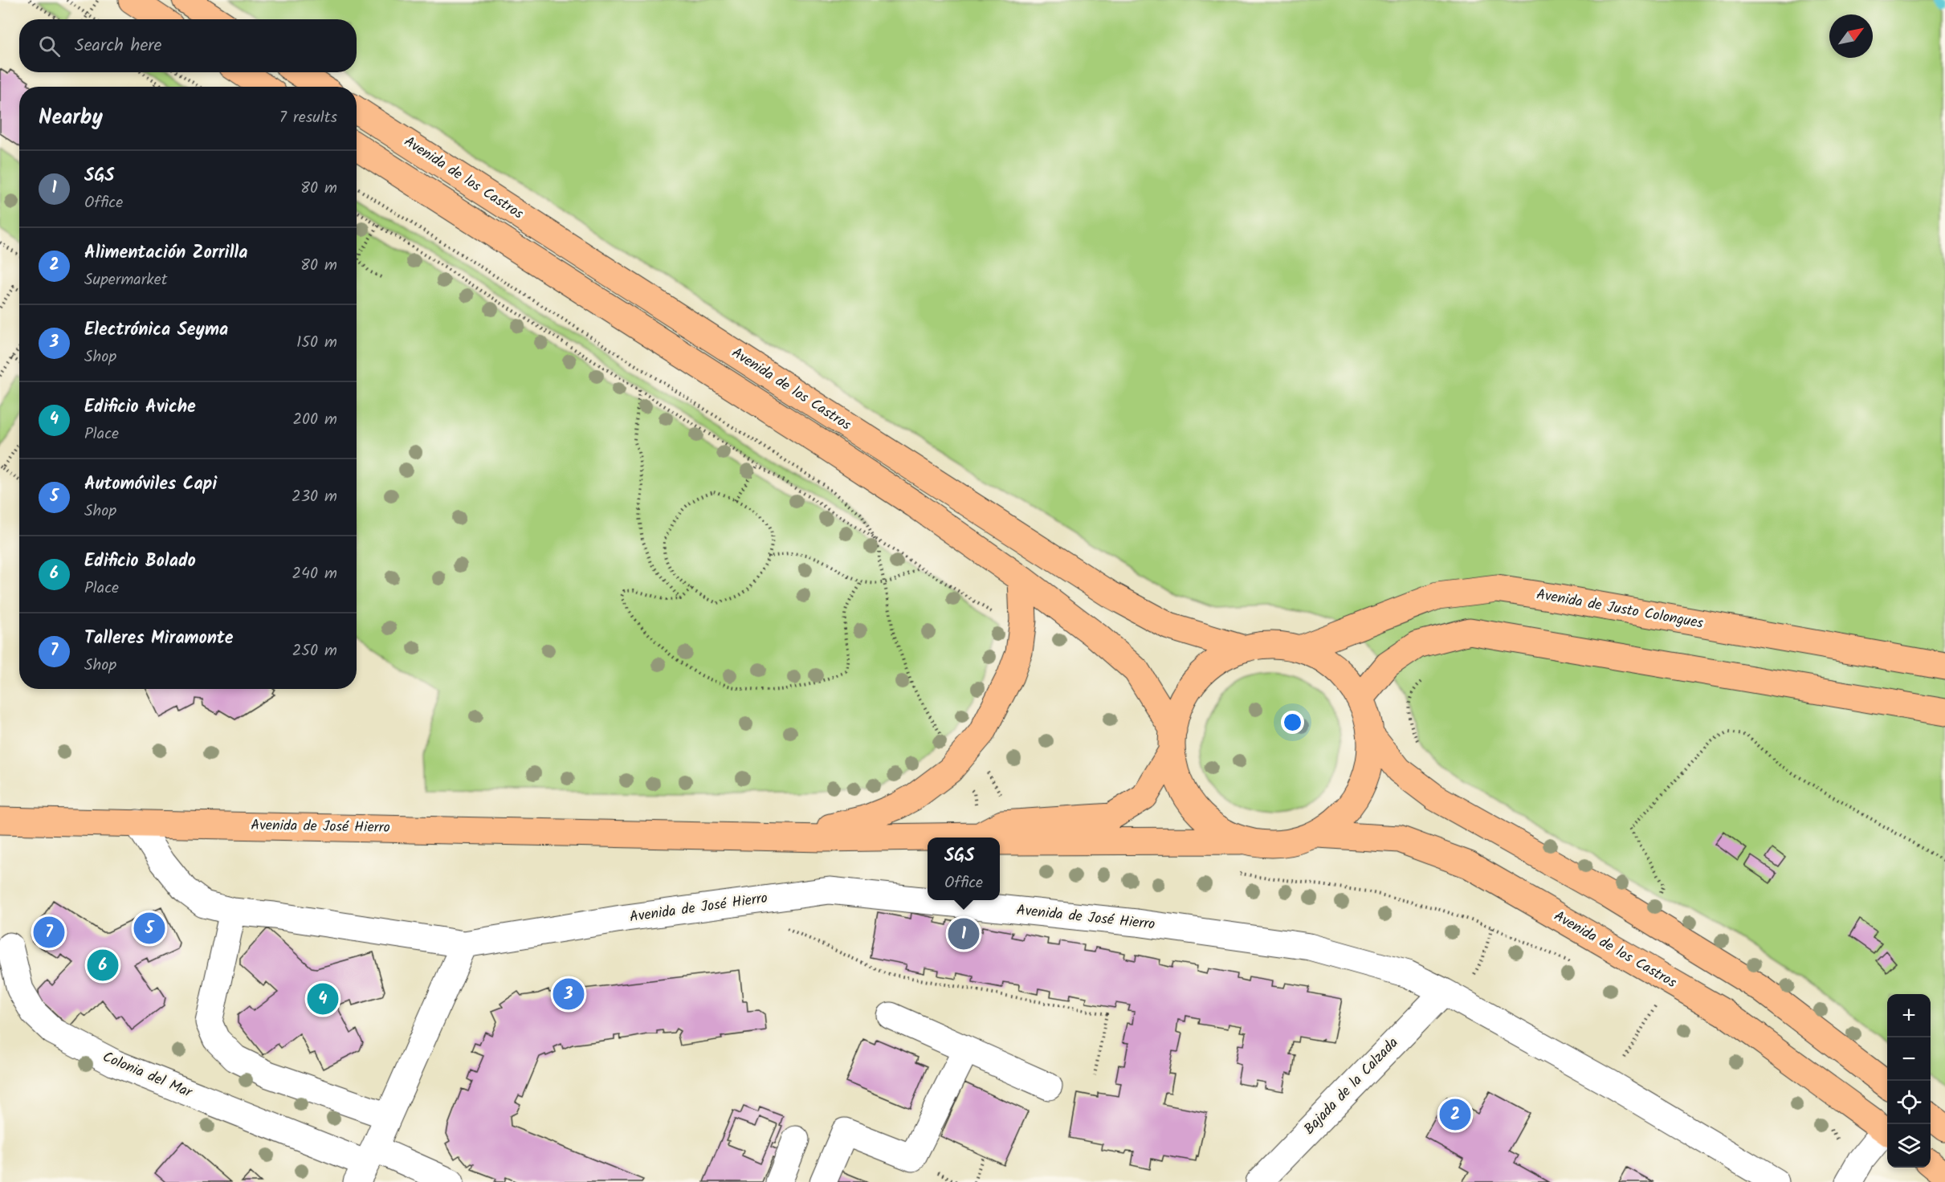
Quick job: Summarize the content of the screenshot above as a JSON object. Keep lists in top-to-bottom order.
{
  "streets": {
    "main road": ["Avenida de los Castros", "Avenida de Justo Colongues", "Avenida de José Hierro"],
    "street": ["Colonia del Mar", "Bajada de la Calzada"]
  },
  "crossings": [
    ["Avenida de los Castros", "Avenida de José Hierro"],
    ["Avenida de José Hierro", "Bajada de la Calzada"]
  ],
  "north": "top right",
  "page": {
    "search": "Search here",
    "heading": ["Nearby", "7 results"],
    "list": [
      {
        "mark": "1",
        "name": "SGS",
        "note": "Office",
        "value": "80 m"
      },
      {
        "mark": "2",
        "name": "Alimentación Zorrilla",
        "note": "Supermarket",
        "value": "80 m"
      },
      {
        "mark": "3",
        "name": "Electrónica Seyma",
        "note": "Shop",
        "value": "150 m"
      },
      {
        "mark": "4",
        "name": "Edificio Aviche",
        "note": "Place",
        "value": "200 m"
      },
      {
        "mark": "5",
        "name": "Automóviles Capi",
        "note": "Shop",
        "value": "230 m"
      },
      {
        "mark": "6",
        "name": "Edificio Bolado",
        "note": "Place",
        "value": "240 m"
      },
      {
        "mark": "7",
        "name": "Talleres Miramonte",
        "note": "Shop",
        "value": "250 m"
      }
    ],
    "popup": ["SGS", "Office"],
    "pins": [
      "5",
      "7",
      "1",
      "6",
      "3",
      "4",
      "2"
    ],
    "map_buttons": ["+", "−"]
  }
}
